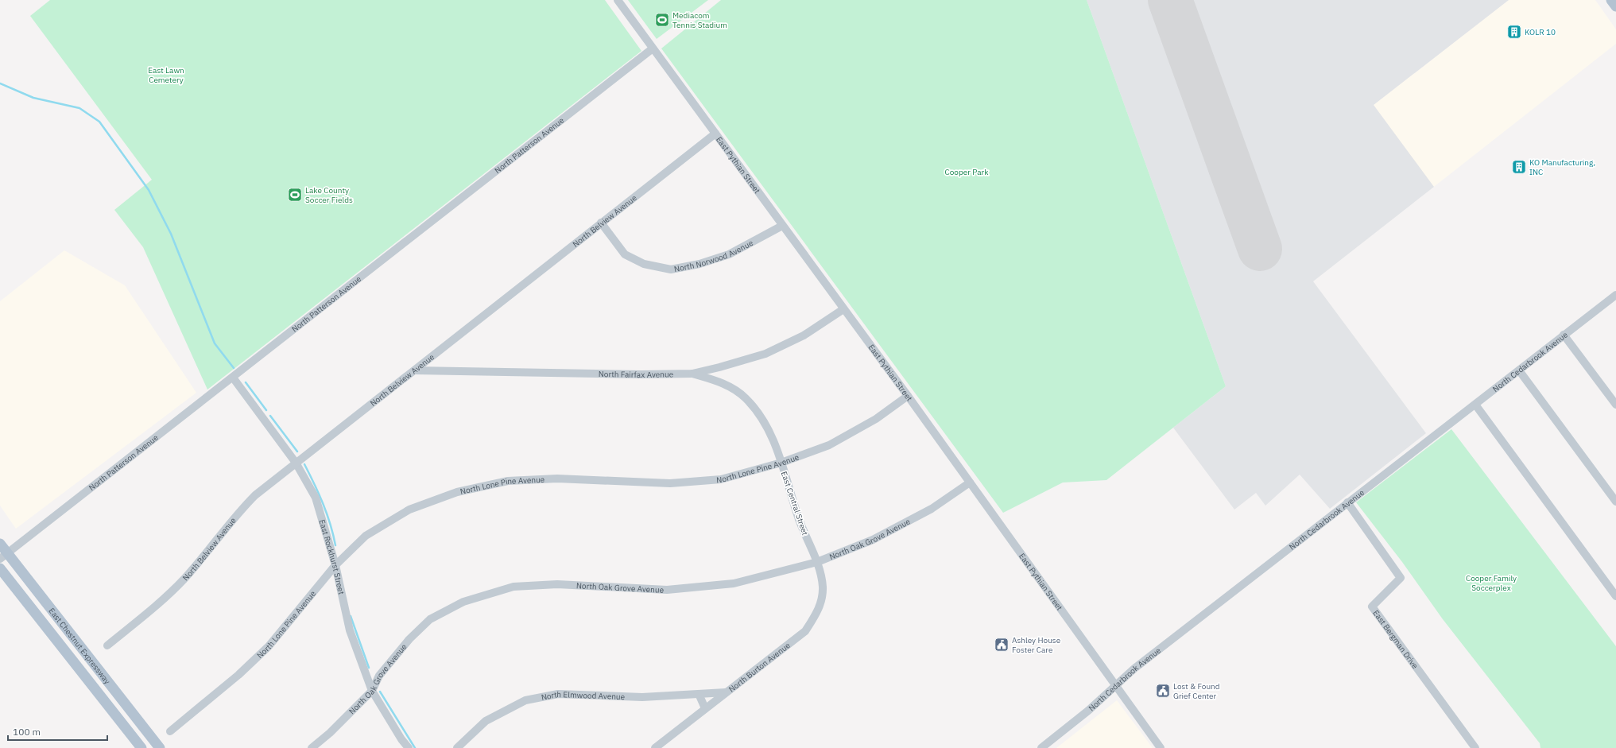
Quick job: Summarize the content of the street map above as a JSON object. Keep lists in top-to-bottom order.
{
  "streets": {
    "main road": ["East Chestnut Expressway"],
    "street": [
      "North Patterson Avenue",
      "East Pythian Street",
      "North Belview Avenue",
      "North Norwood Avenue",
      "North Cedarbrook Avenue",
      "North Fairfax Avenue",
      "North Lone Pine Avenue",
      "East Central Street",
      "North Oak Grove Avenue",
      "East Rockhurst Street",
      "East Bergman Drive",
      "North Burton Avenue",
      "North Elmwood Avenue"
    ]
  },
  "crossings": [
    ["North Patterson Avenue", "East Pythian Street"],
    ["North Patterson Avenue", "East Rockhurst Street"],
    ["North Patterson Avenue", "East Chestnut Expressway"],
    ["East Pythian Street", "North Belview Avenue"],
    ["East Pythian Street", "North Norwood Avenue"],
    ["East Pythian Street", "North Cedarbrook Avenue"],
    ["East Pythian Street", "North Fairfax Avenue"],
    ["East Pythian Street", "North Lone Pine Avenue"],
    ["East Pythian Street", "North Oak Grove Avenue"],
    ["North Belview Avenue", "North Norwood Avenue"],
    ["North Belview Avenue", "North Fairfax Avenue"],
    ["North Belview Avenue", "East Rockhurst Street"],
    ["North Cedarbrook Avenue", "East Bergman Drive"],
    ["North Fairfax Avenue", "East Central Street"],
    ["North Lone Pine Avenue", "East Central Street"],
    ["North Lone Pine Avenue", "East Rockhurst Street"],
    ["East Central Street", "North Oak Grove Avenue"],
    ["East Central Street", "North Burton Avenue"],
    ["North Oak Grove Avenue", "East Rockhurst Street"],
    ["North Oak Grove Avenue", "North Burton Avenue"],
    ["North Burton Avenue", "North Elmwood Avenue"]
  ],
  "parks": ["East Lawn Cemetery", "Cooper Park", "Cooper Family Soccerplex"],
  "places": {
    "sports": ["Mediacom Tennis Stadium", "Lake County Soccer Fields"],
    "building": ["KOLR 10", "KO Manufacturing, INC"],
    "public building": ["Ashley House Foster Care", "Lost & Found Grief Center"]
  },
  "scale_bar": "100 m"
}
